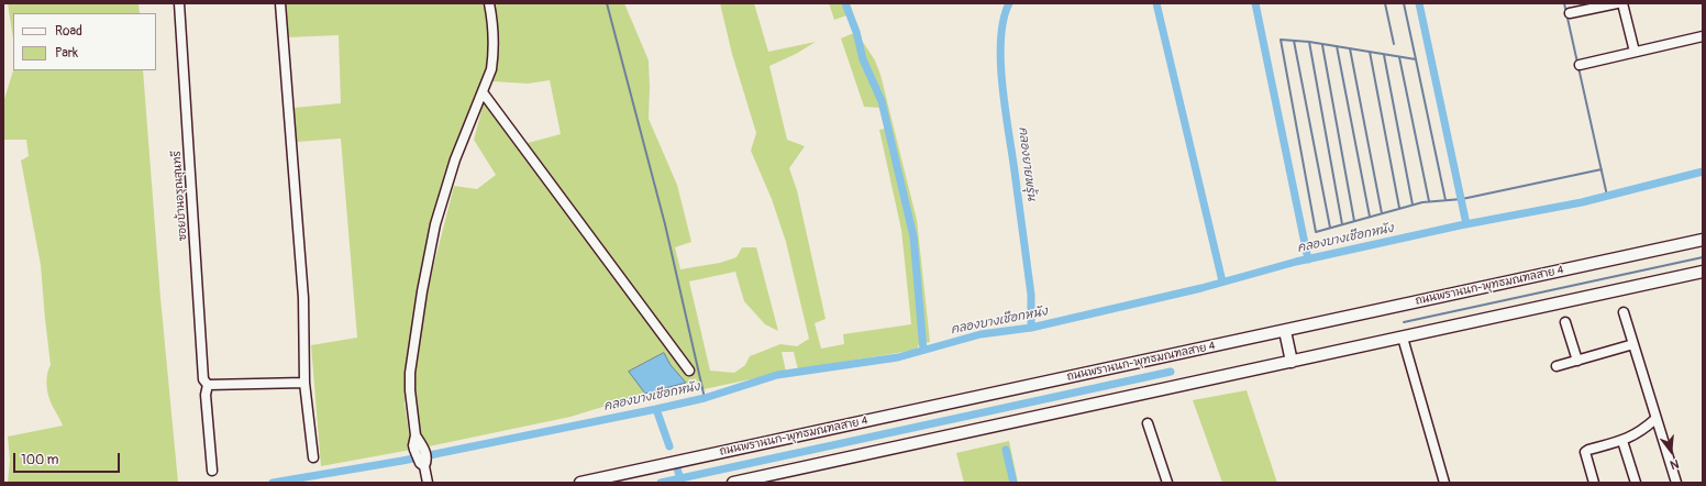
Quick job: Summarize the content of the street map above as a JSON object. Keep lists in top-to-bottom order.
{
  "streets": {
    "main road": ["ถนนพรานนก-พุทธมณฑลสาย 4"],
    "street": ["ซอยบ้านอรุณสุนทรี"]
  },
  "water": ["คลองยายพรุ้น", "คลองบางเชือกหนัง"],
  "legend": ["Road", "Park"],
  "scale_bar": "100 m",
  "north": "bottom"
}
